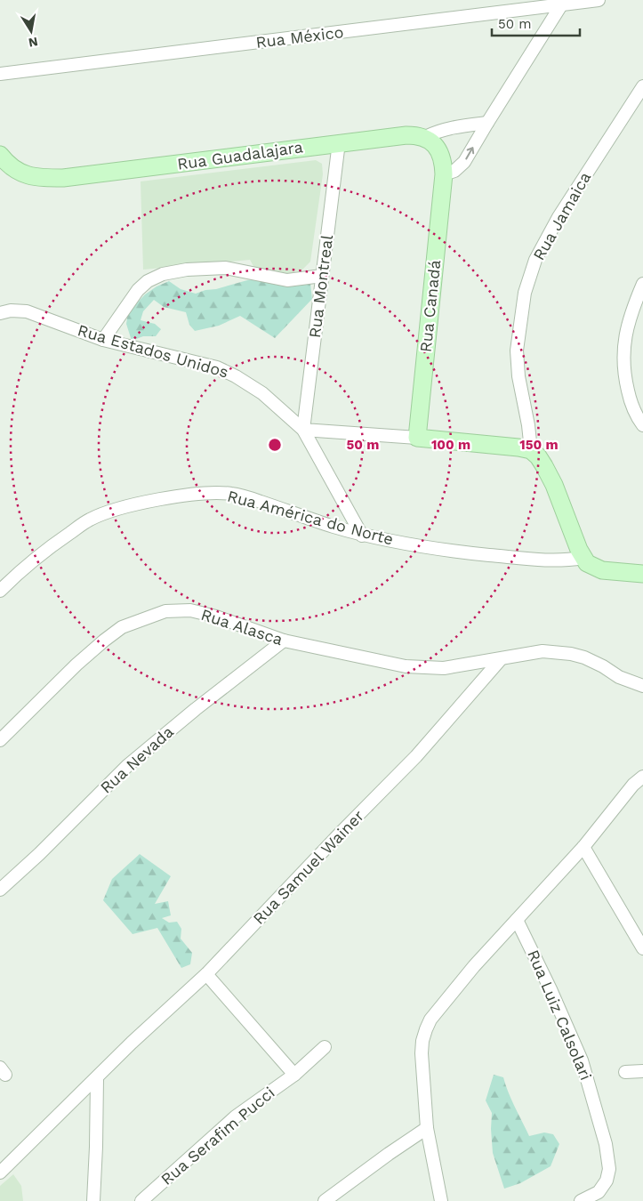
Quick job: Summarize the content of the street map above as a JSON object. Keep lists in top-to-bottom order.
{
  "streets": {
    "street": [
      "Rua México",
      "Rua Guadalajara",
      "Rua Jamaica",
      "Rua Montreal",
      "Rua Canadá",
      "Rua Estados Unidos",
      "Rua América do Norte",
      "Rua Alasca",
      "Rua Nevada",
      "Rua Samuel Wainer",
      "Rua Luiz Calsolari",
      "Rua Serafim Pucci"
    ]
  },
  "crossings": [
    ["Rua Guadalajara", "Rua Montreal"],
    ["Rua Guadalajara", "Rua Canadá"],
    ["Rua Montreal", "Rua Estados Unidos"],
    ["Rua Estados Unidos", "Rua América do Norte"],
    ["Rua Alasca", "Rua Nevada"],
    ["Rua Alasca", "Rua Samuel Wainer"]
  ],
  "scale_bar": "50 m",
  "north": "bottom",
  "rings": ["50 m", "100 m", "150 m"]
}
